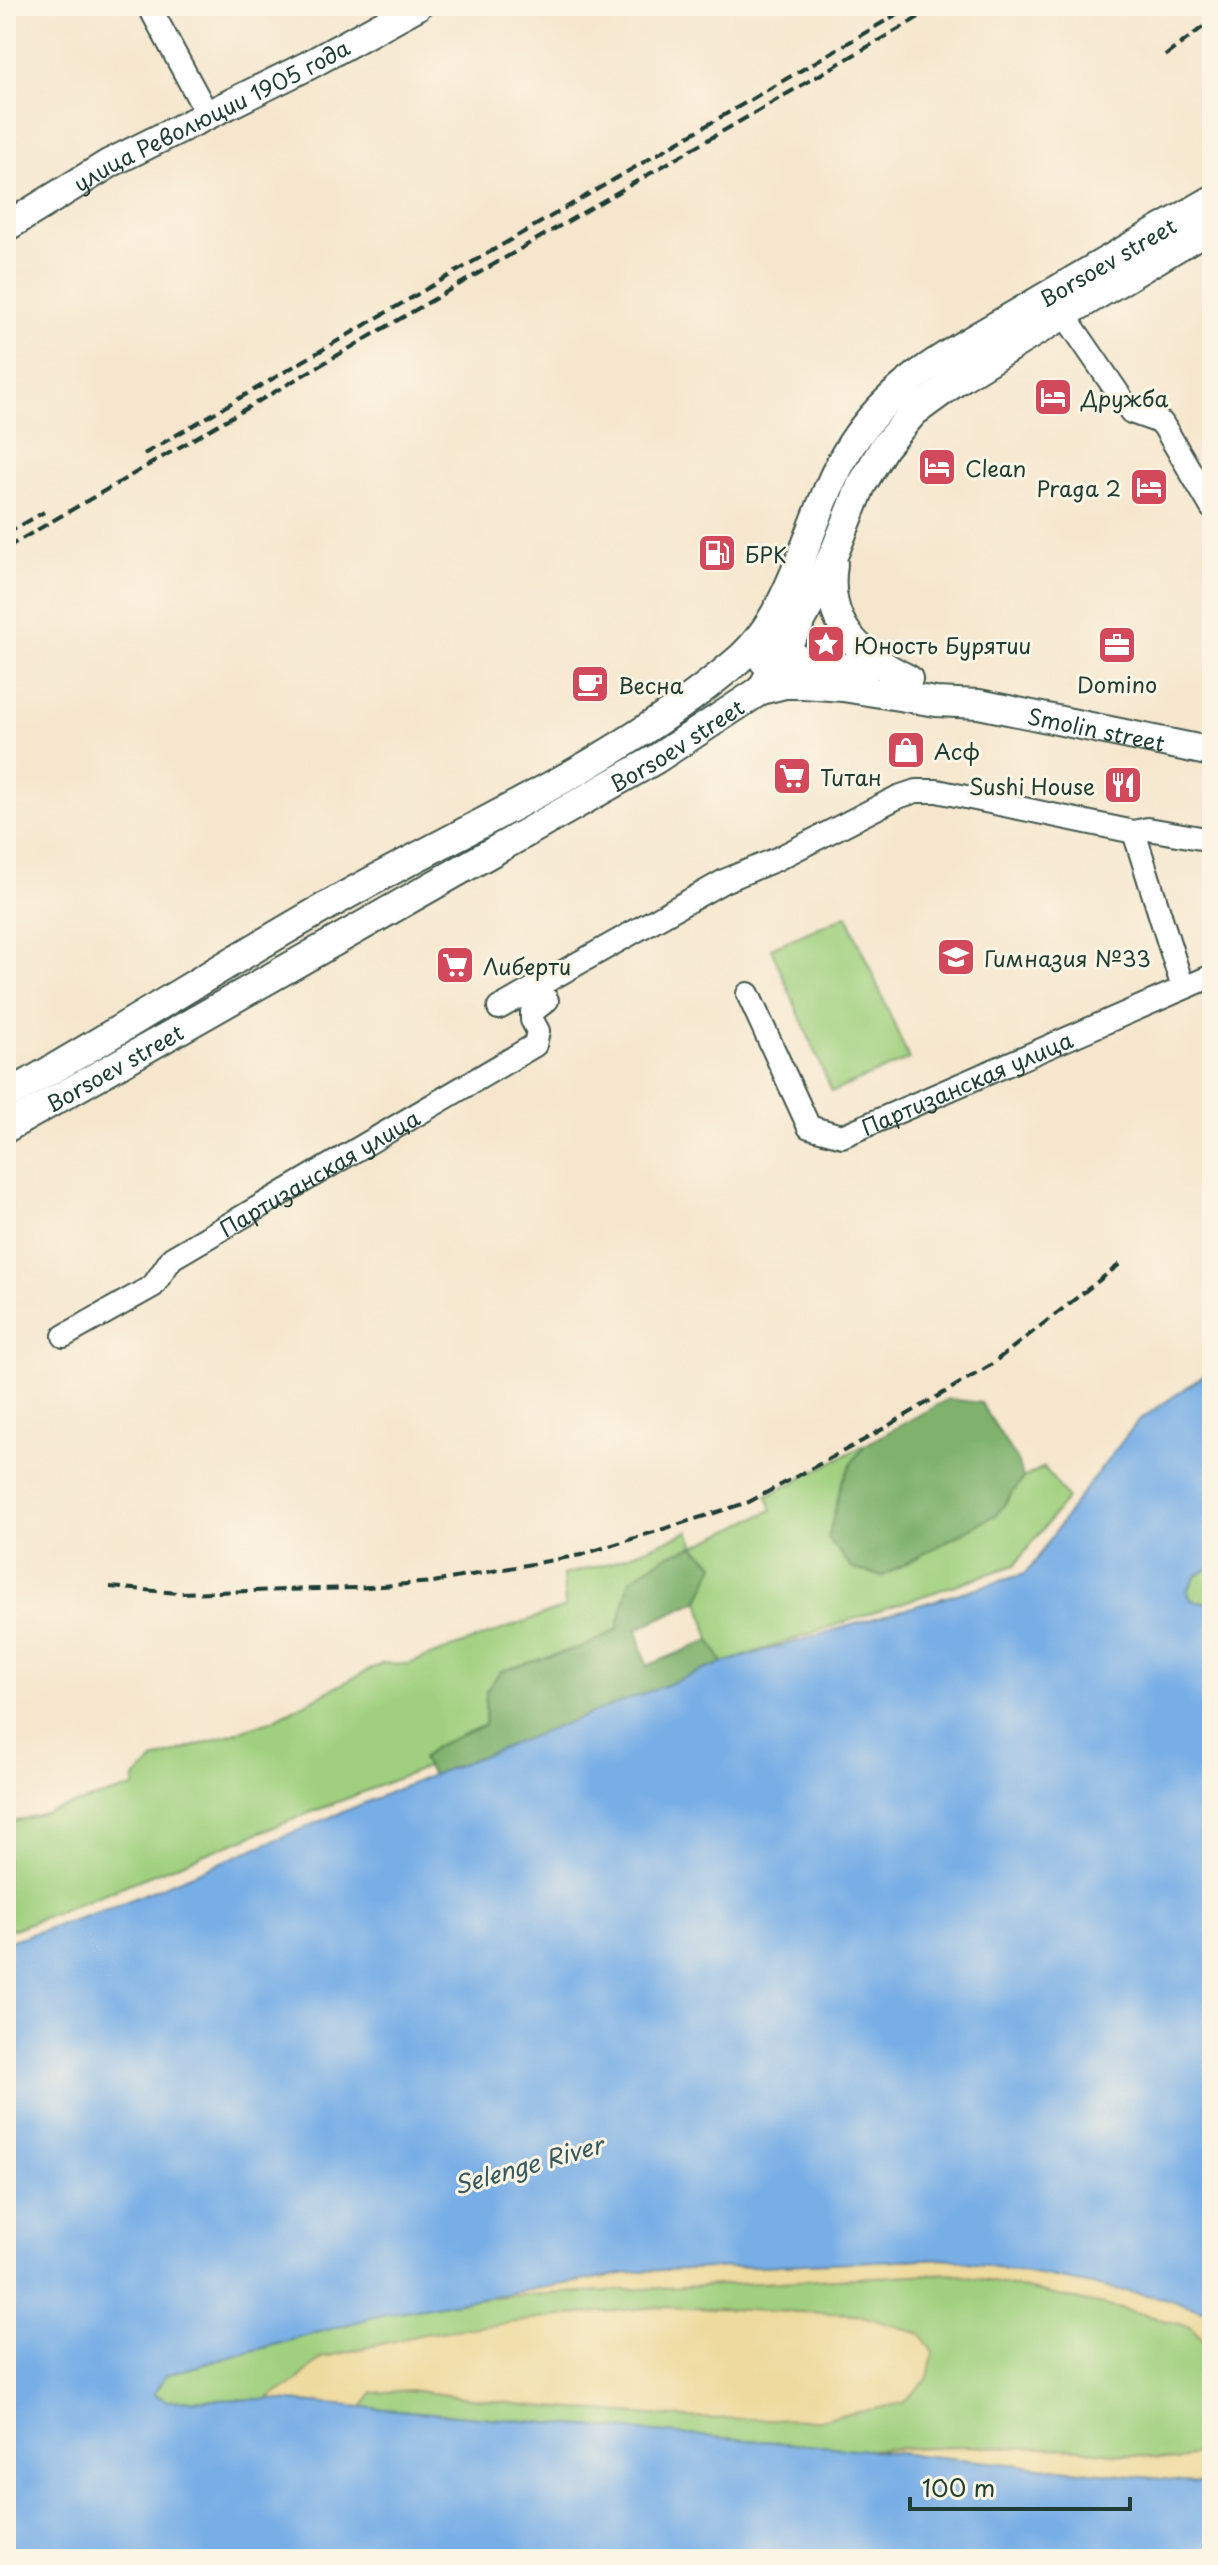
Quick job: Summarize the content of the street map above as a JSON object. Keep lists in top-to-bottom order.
{
  "streets": {
    "main road": ["улица Революции 1905 года", "Borsoev street", "Smolin street"],
    "street": ["Партизанская улица"]
  },
  "crossings": [
    ["Borsoev street", "Smolin street"]
  ],
  "water": ["Selenge River"],
  "places": {
    "hotel": ["Дружба", "Clean", "Praga 2"],
    "fuel station": ["БРК"],
    "place": ["Юность Бурятии"],
    "office": ["Domino"],
    "cafe": ["Весна"],
    "shop": ["Асф"],
    "supermarket": ["Титан", "Либерти"],
    "restaurant": ["Sushi House"],
    "school or university": ["Гимназия №33"]
  },
  "scale_bar": "100 m"
}
